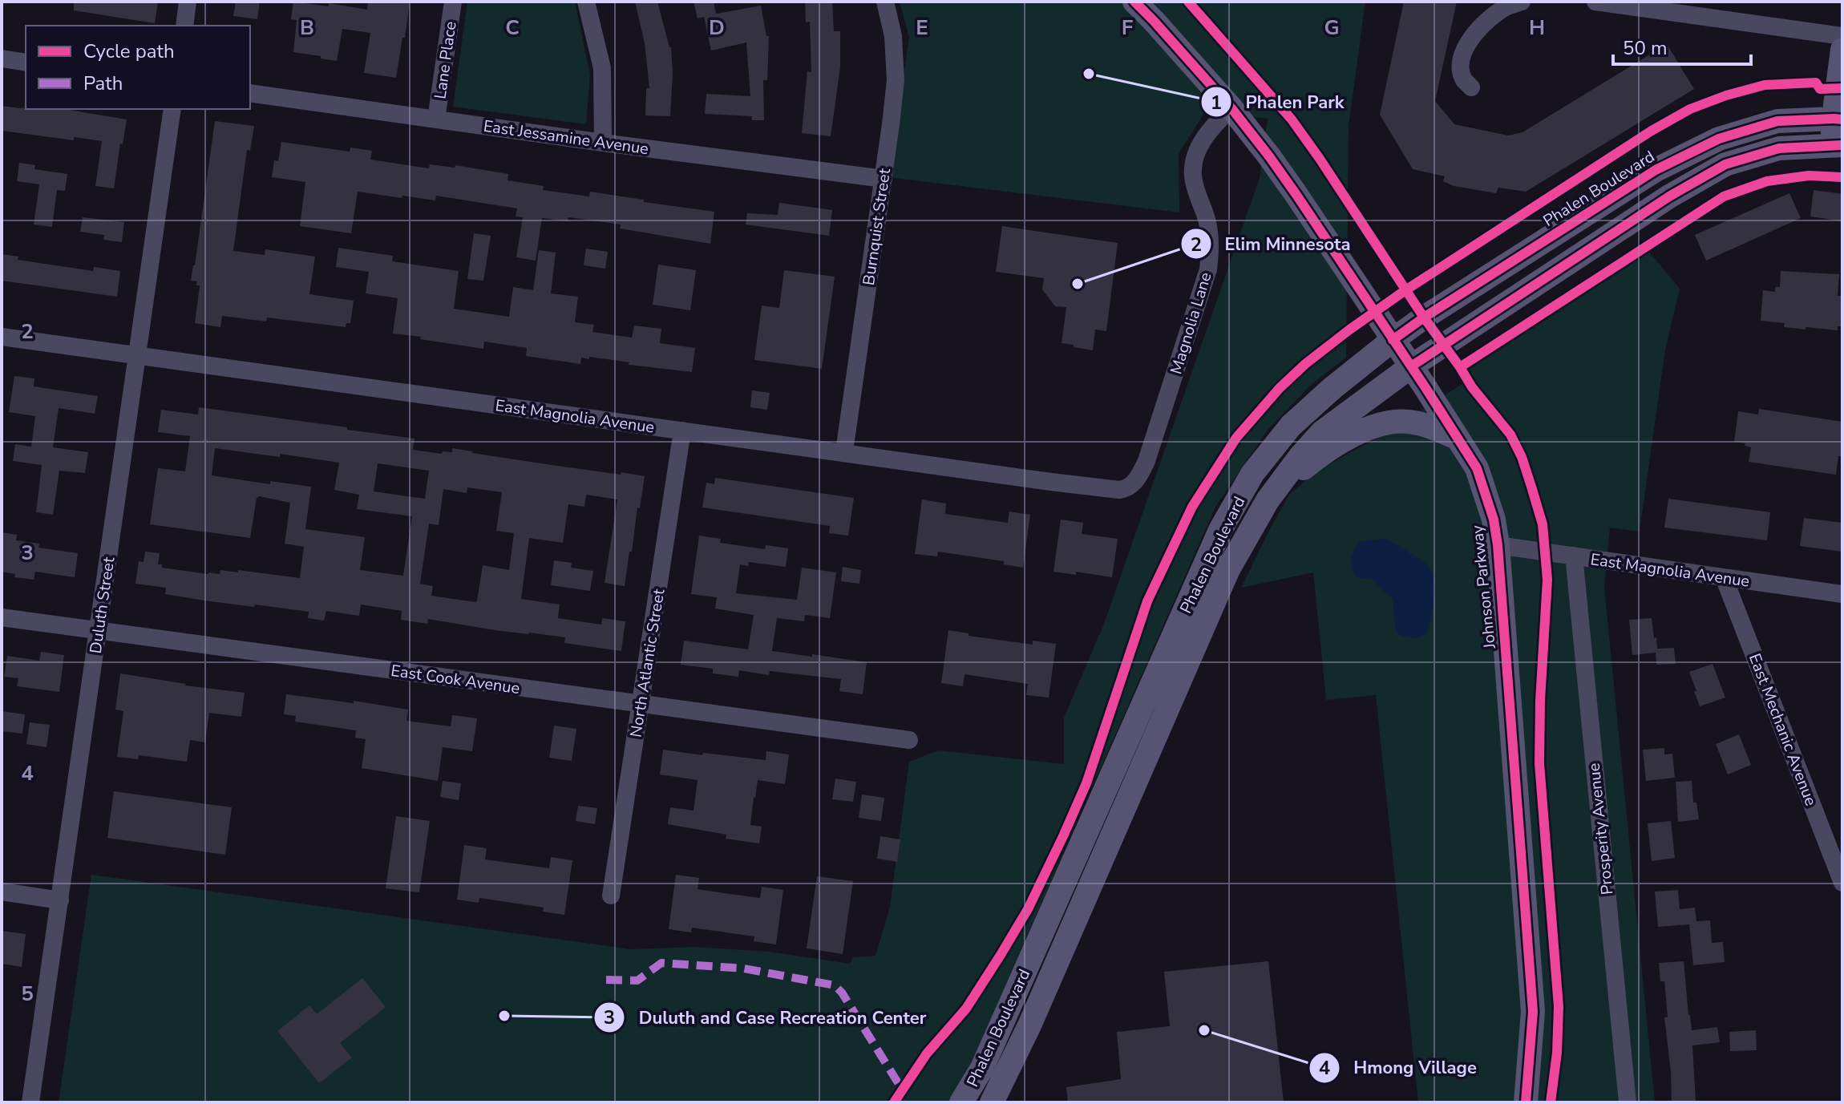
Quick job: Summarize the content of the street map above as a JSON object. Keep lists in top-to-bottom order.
{
  "streets": {
    "main road": ["Phalen Boulevard", "Johnson Parkway"],
    "street": [
      "Lane Place",
      "East Jessamine Avenue",
      "Burnquist Street",
      "Magnolia Lane",
      "East Magnolia Avenue",
      "Duluth Street",
      "North Atlantic Street",
      "East Cook Avenue",
      "East Mechanic Avenue",
      "Prosperity Avenue"
    ]
  },
  "crossings": [
    ["Lane Place", "East Jessamine Avenue"],
    ["East Jessamine Avenue", "Burnquist Street"],
    ["Phalen Boulevard", "Johnson Parkway"],
    ["Burnquist Street", "East Magnolia Avenue"],
    ["Magnolia Lane", "East Magnolia Avenue"],
    ["Magnolia Lane", "Johnson Parkway"],
    ["East Magnolia Avenue", "Johnson Parkway"],
    ["East Magnolia Avenue", "Duluth Street"],
    ["East Magnolia Avenue", "North Atlantic Street"],
    ["East Magnolia Avenue", "East Mechanic Avenue"],
    ["East Magnolia Avenue", "Prosperity Avenue"],
    ["Duluth Street", "East Cook Avenue"],
    ["North Atlantic Street", "East Cook Avenue"]
  ],
  "places": [
    "Phalen Park",
    "Elim Minnesota",
    "Duluth and Case Recreation Center",
    "Hmong Village"
  ],
  "legend": ["Cycle path", "Path"],
  "scale_bar": "50 m",
  "grid": {
    "columns": [
      "B",
      "C",
      "D",
      "E",
      "F",
      "G",
      "H"
    ],
    "rows": [
      "2",
      "3",
      "4",
      "5"
    ]
  }
}
